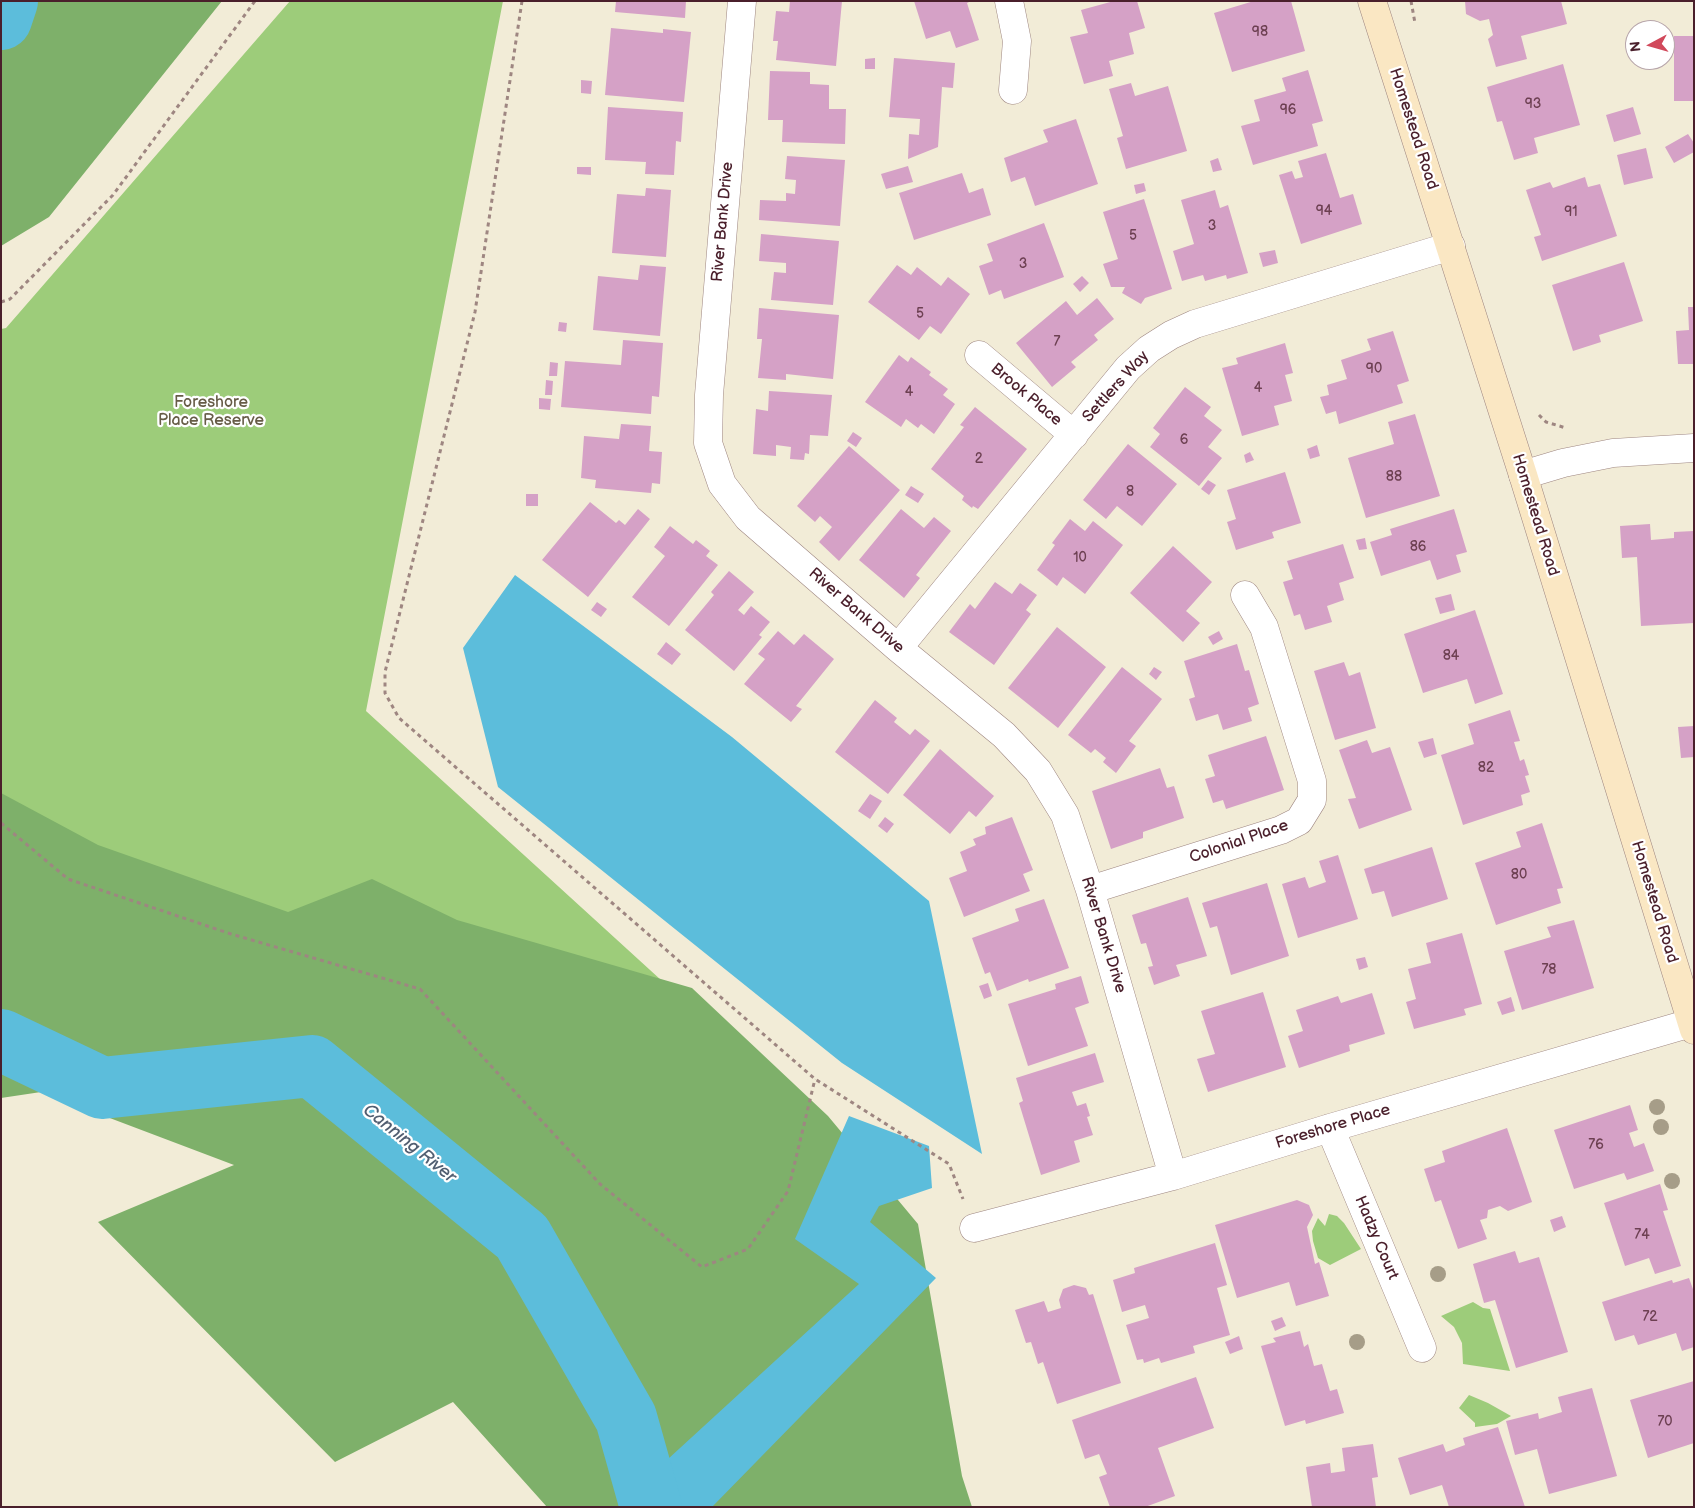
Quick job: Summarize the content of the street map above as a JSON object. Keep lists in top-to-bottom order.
{
  "streets": {
    "street": [
      "Homestead Road",
      "River Bank Drive",
      "Settlers Way",
      "Brook Place",
      "Colonial Place",
      "Foreshore Place",
      "Hadzy Court"
    ]
  },
  "crossings": [
    ["Homestead Road", "Settlers Way"],
    ["Homestead Road", "Foreshore Place"],
    ["River Bank Drive", "Settlers Way"],
    ["River Bank Drive", "Colonial Place"],
    ["River Bank Drive", "Foreshore Place"],
    ["Settlers Way", "Brook Place"],
    ["Foreshore Place", "Hadzy Court"]
  ],
  "water": ["Canning River"],
  "parks": ["Foreshore Place Reserve"],
  "house_numbers": [
    "98",
    "93",
    "96",
    "94",
    "91",
    "3",
    "5",
    "3",
    "5",
    "7",
    "90",
    "4",
    "4",
    "6",
    "2",
    "88",
    "8",
    "86",
    "10",
    "84",
    "82",
    "80",
    "78",
    "76",
    "74",
    "72",
    "70"
  ],
  "north": "left"
}
